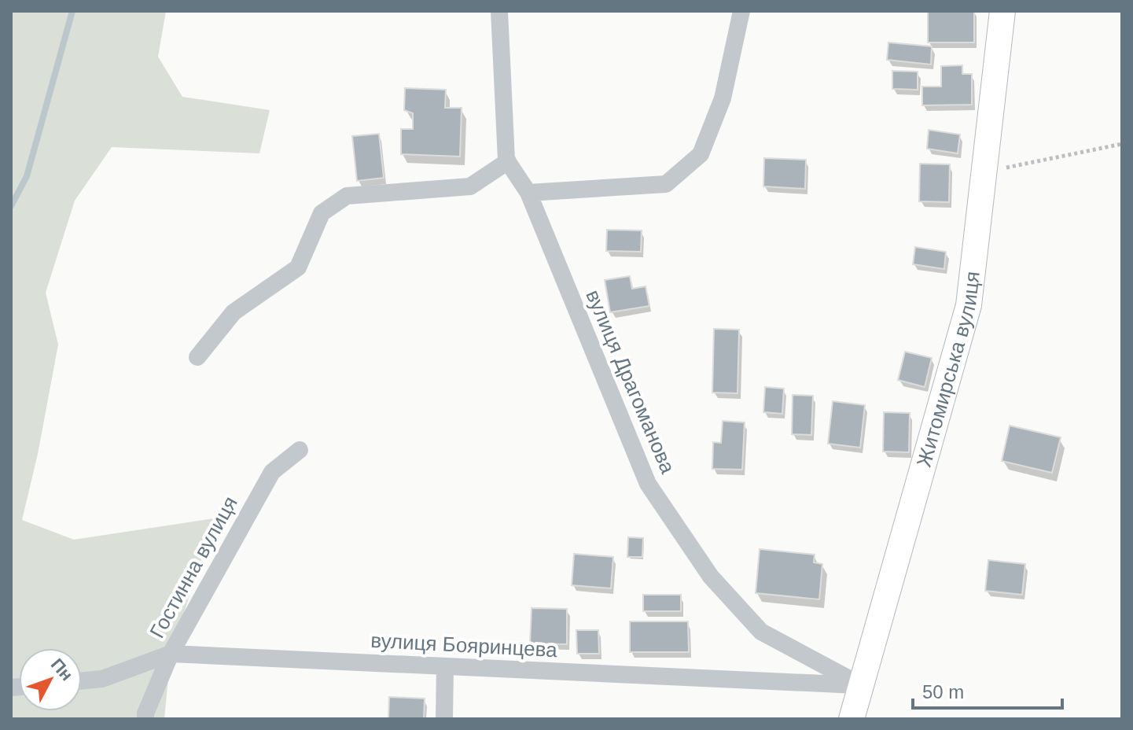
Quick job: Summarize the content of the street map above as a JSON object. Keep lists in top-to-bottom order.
{
  "streets": {
    "main road": ["Житомирська вулиця"],
    "street": ["вулиця Драгоманова", "Гостинна вулиця", "вулиця Бояринцева"]
  },
  "crossings": [
    ["Житомирська вулиця", "вулиця Драгоманова"],
    ["Житомирська вулиця", "вулиця Бояринцева"],
    ["вулиця Драгоманова", "вулиця Бояринцева"],
    ["Гостинна вулиця", "вулиця Бояринцева"]
  ],
  "scale_bar": "50 m",
  "north": "top right"
}
